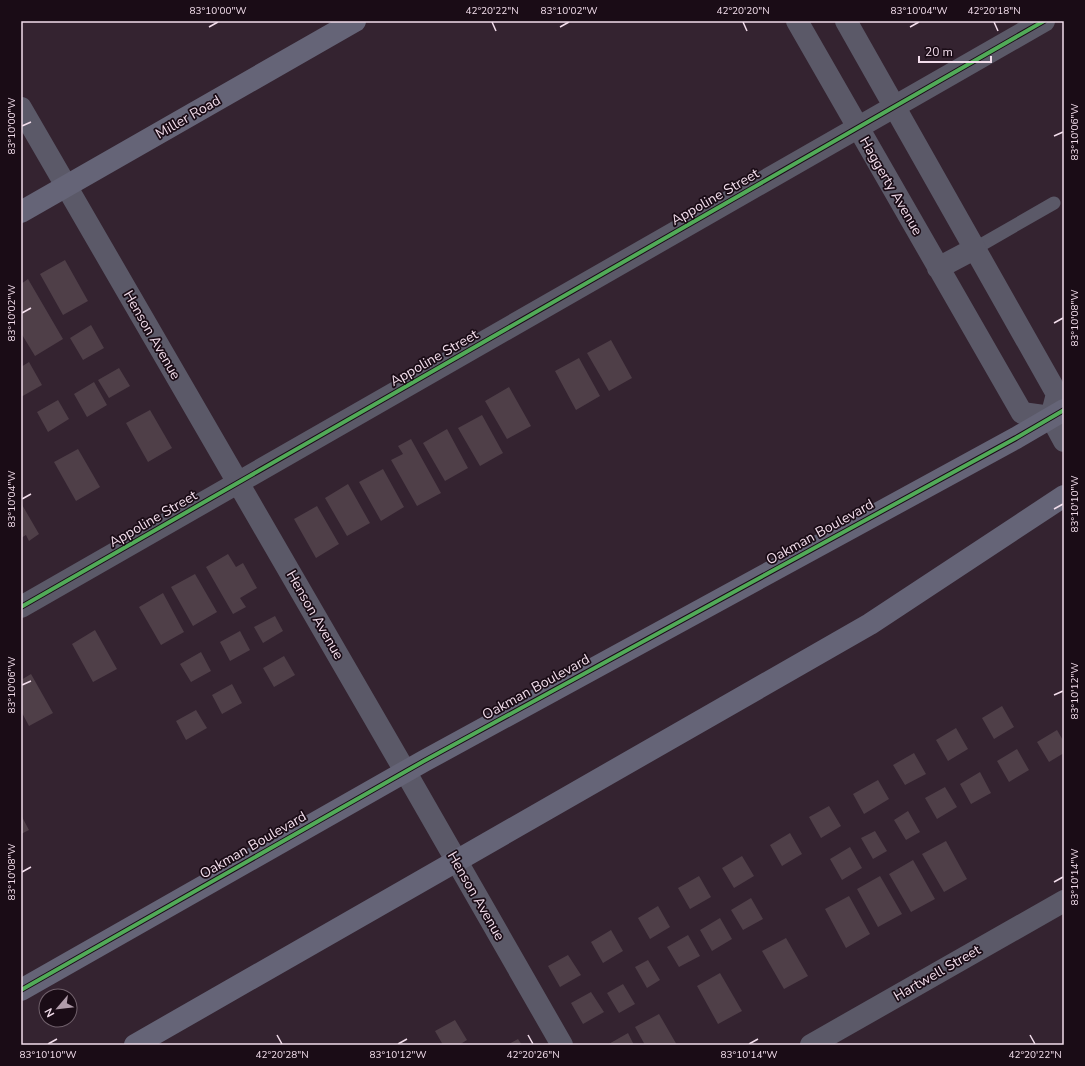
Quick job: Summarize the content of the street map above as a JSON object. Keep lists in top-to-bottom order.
{
  "streets": {
    "street": [
      "Miller Road",
      "Haggerty Avenue",
      "Appoline Street",
      "Henson Avenue",
      "Oakman Boulevard",
      "Hartwell Street"
    ]
  },
  "crossings": [
    ["Miller Road", "Henson Avenue"],
    ["Haggerty Avenue", "Appoline Street"],
    ["Haggerty Avenue", "Oakman Boulevard"],
    ["Appoline Street", "Henson Avenue"],
    ["Henson Avenue", "Oakman Boulevard"]
  ],
  "scale_bar": "20 m",
  "north": "bottom left",
  "coordinates": [
    "83°10'00\"W",
    "42°20'22\"N",
    "83°10'02\"W",
    "42°20'20\"N",
    "83°10'04\"W",
    "42°20'18\"N",
    "83°10'06\"W",
    "83°10'08\"W",
    "83°10'10\"W",
    "83°10'12\"W",
    "83°10'14\"W",
    "42°20'28\"N",
    "42°20'26\"N"
  ]
}
